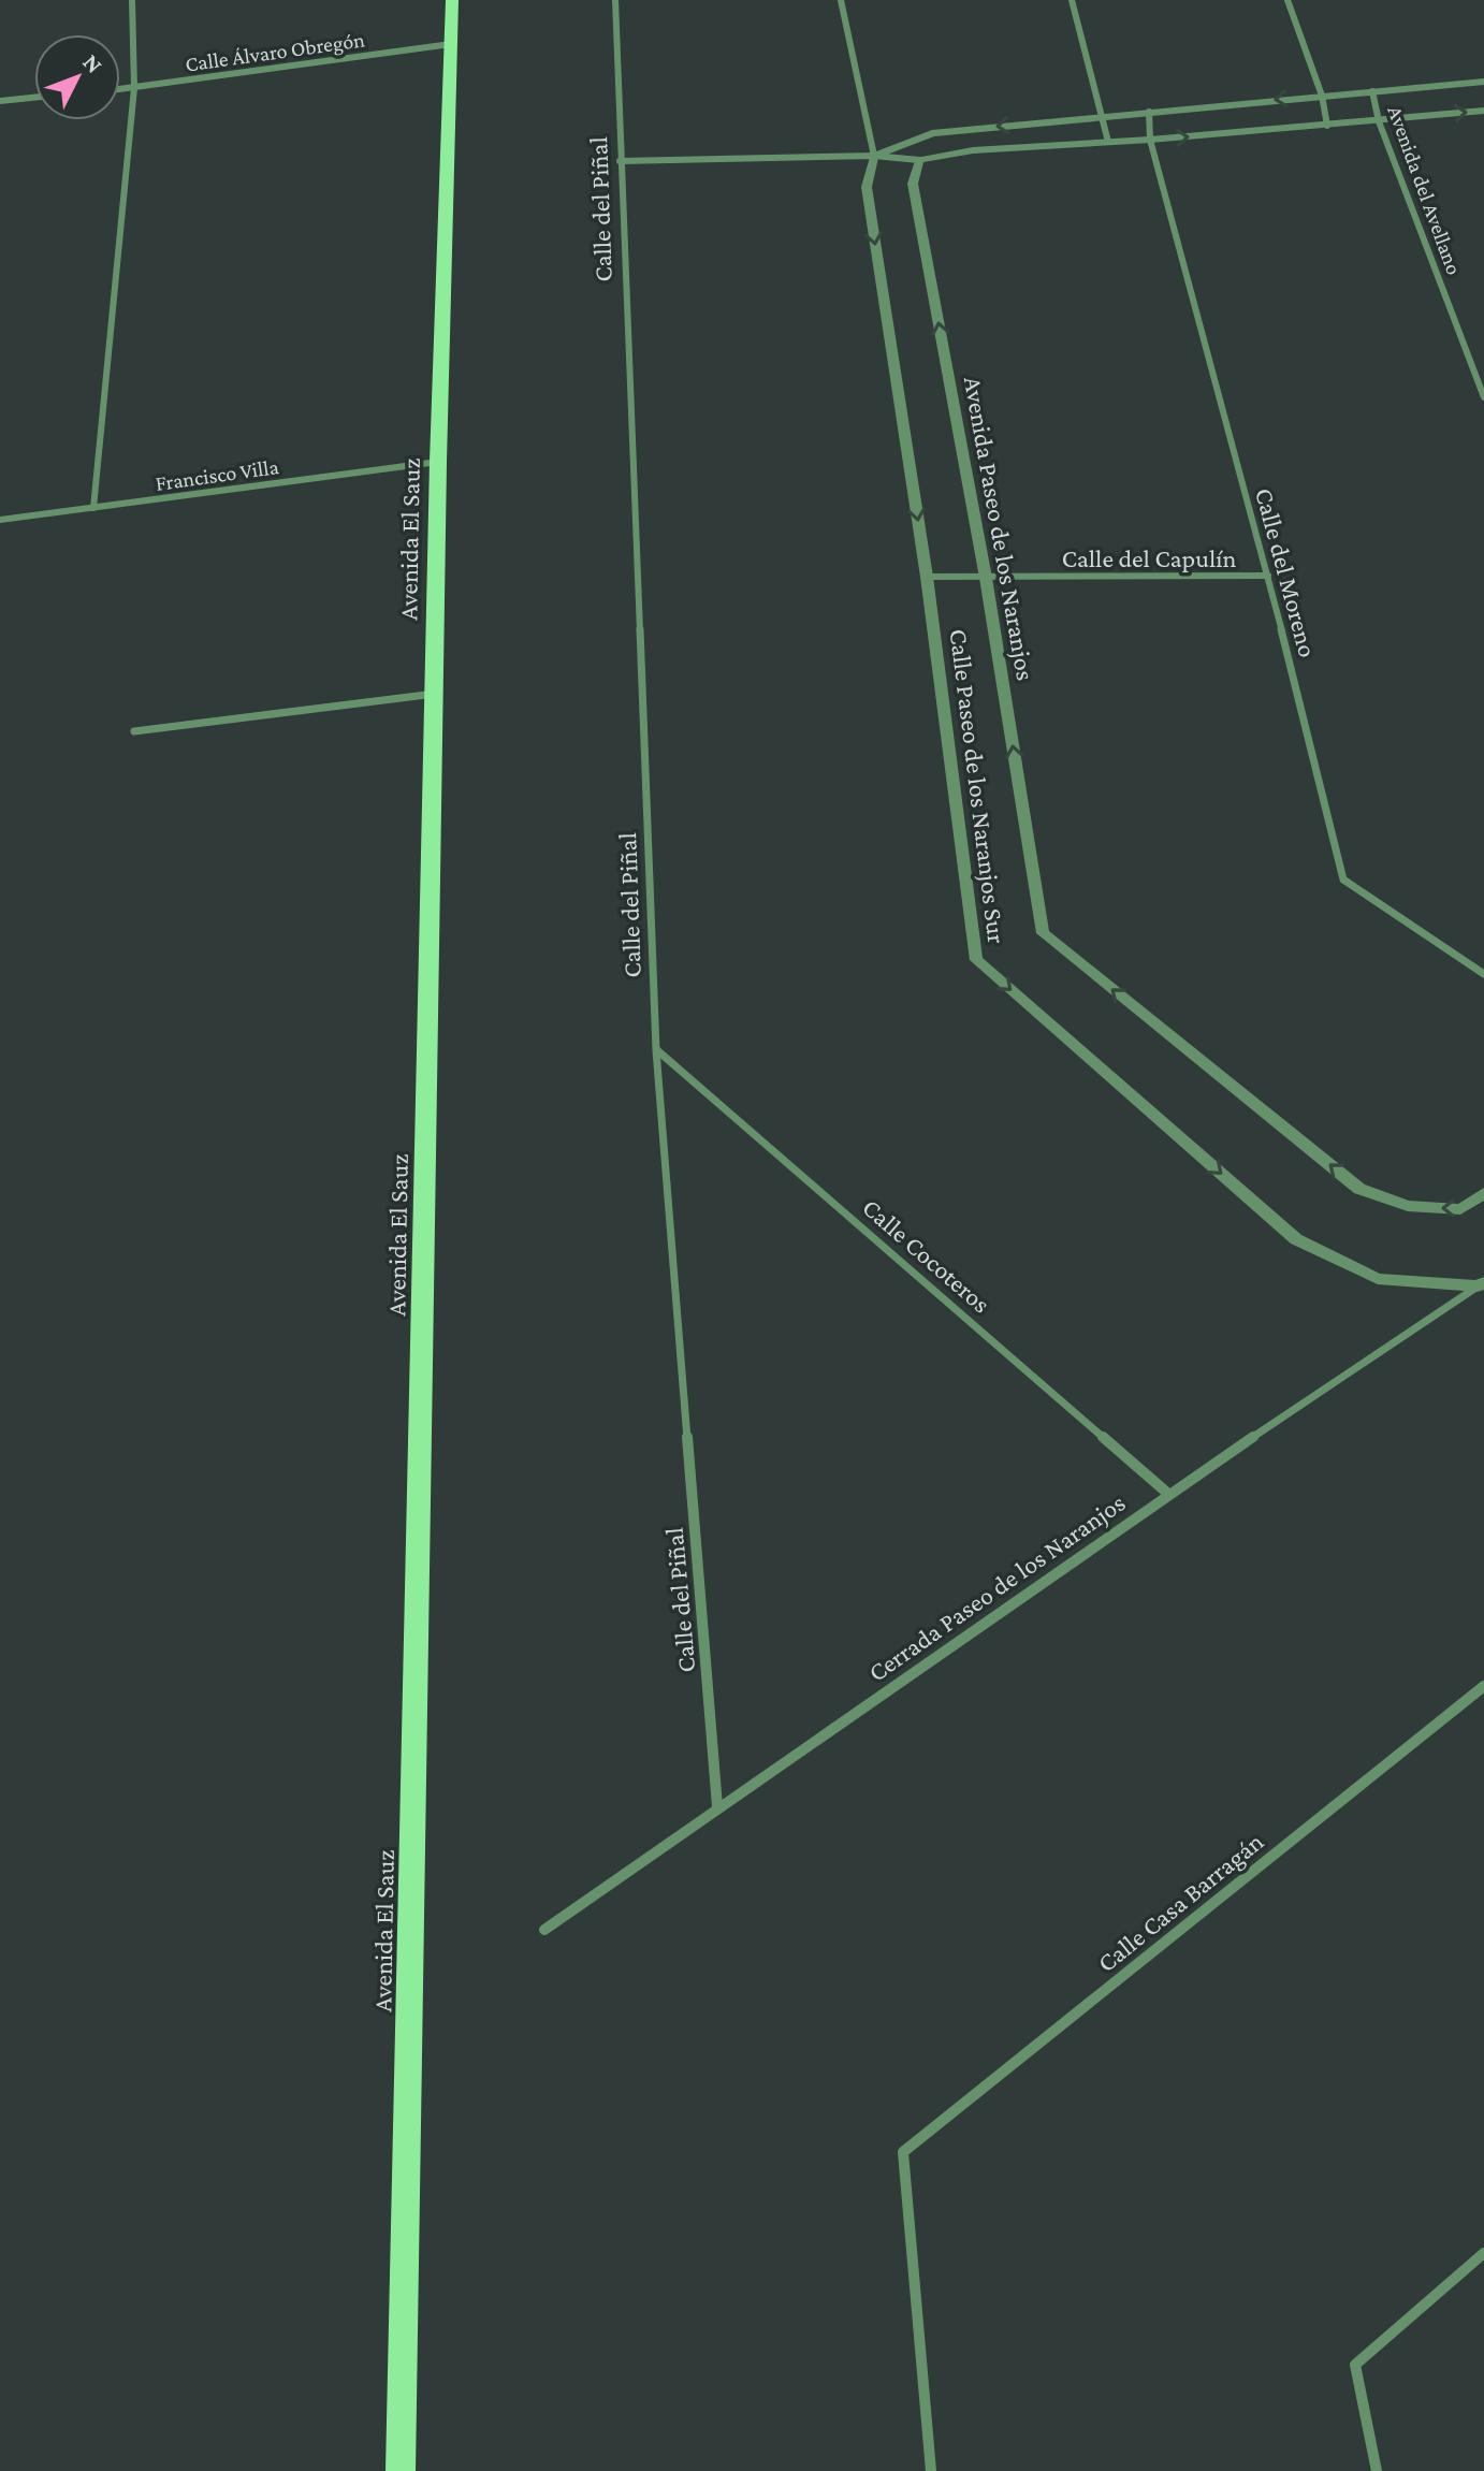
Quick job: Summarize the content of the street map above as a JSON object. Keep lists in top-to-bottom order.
{
  "streets": {
    "main road": ["Avenida El Sauz"],
    "street": [
      "Calle Álvaro Obregón",
      "Avenida del Avellano",
      "Calle del Piñal",
      "Francisco Villa",
      "Avenida Paseo de los Naranjos",
      "Calle del Capulín",
      "Calle del Moreno",
      "Calle Paseo de los Naranjos Sur",
      "Calle Cocoteros",
      "Cerrada Paseo de los Naranjos",
      "Calle Casa Barragán"
    ]
  },
  "crossings": [
    ["Calle Álvaro Obregón", "Avenida El Sauz"],
    ["Calle del Piñal", "Calle Cocoteros"],
    ["Calle del Piñal", "Cerrada Paseo de los Naranjos"],
    ["Francisco Villa", "Avenida El Sauz"],
    ["Avenida Paseo de los Naranjos", "Calle del Capulín"],
    ["Calle del Capulín", "Calle del Moreno"],
    ["Calle del Capulín", "Calle Paseo de los Naranjos Sur"],
    ["Calle Paseo de los Naranjos Sur", "Cerrada Paseo de los Naranjos"],
    ["Calle Cocoteros", "Cerrada Paseo de los Naranjos"]
  ],
  "one_way": ["Avenida Paseo de los Naranjos", "Calle Paseo de los Naranjos Sur"],
  "north": "top right"
}
